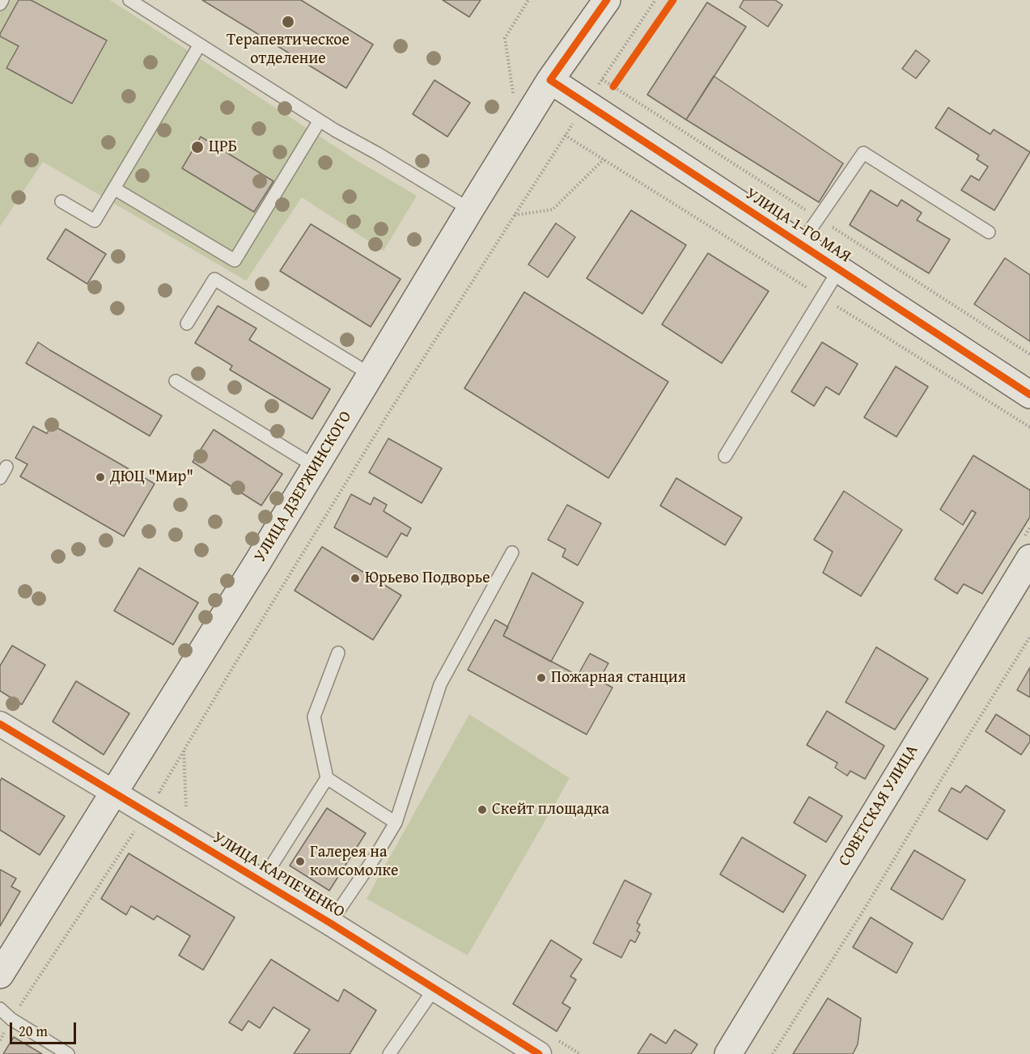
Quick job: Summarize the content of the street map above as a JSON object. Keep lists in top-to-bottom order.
{
  "streets": {
    "main road": ["УЛИЦА 1-ГО МАЯ", "УЛИЦА ДЗЕРЖИНСКОГО", "СОВЕТСКАЯ УЛИЦА"],
    "street": ["УЛИЦА КАРПЕЧЕНКО"]
  },
  "crossings": [
    ["УЛИЦА 1-ГО МАЯ", "УЛИЦА ДЗЕРЖИНСКОГО"],
    ["УЛИЦА ДЗЕРЖИНСКОГО", "УЛИЦА КАРПЕЧЕНКО"]
  ],
  "places": [
    "Терапевтическое отделение",
    "ЦРБ",
    "ДЮЦ \"Мир\"",
    "Юрьево Подворье",
    "Пожарная станция",
    "Скейт площадка",
    "Галерея на комсомолке"
  ],
  "scale_bar": "20 m"
}
